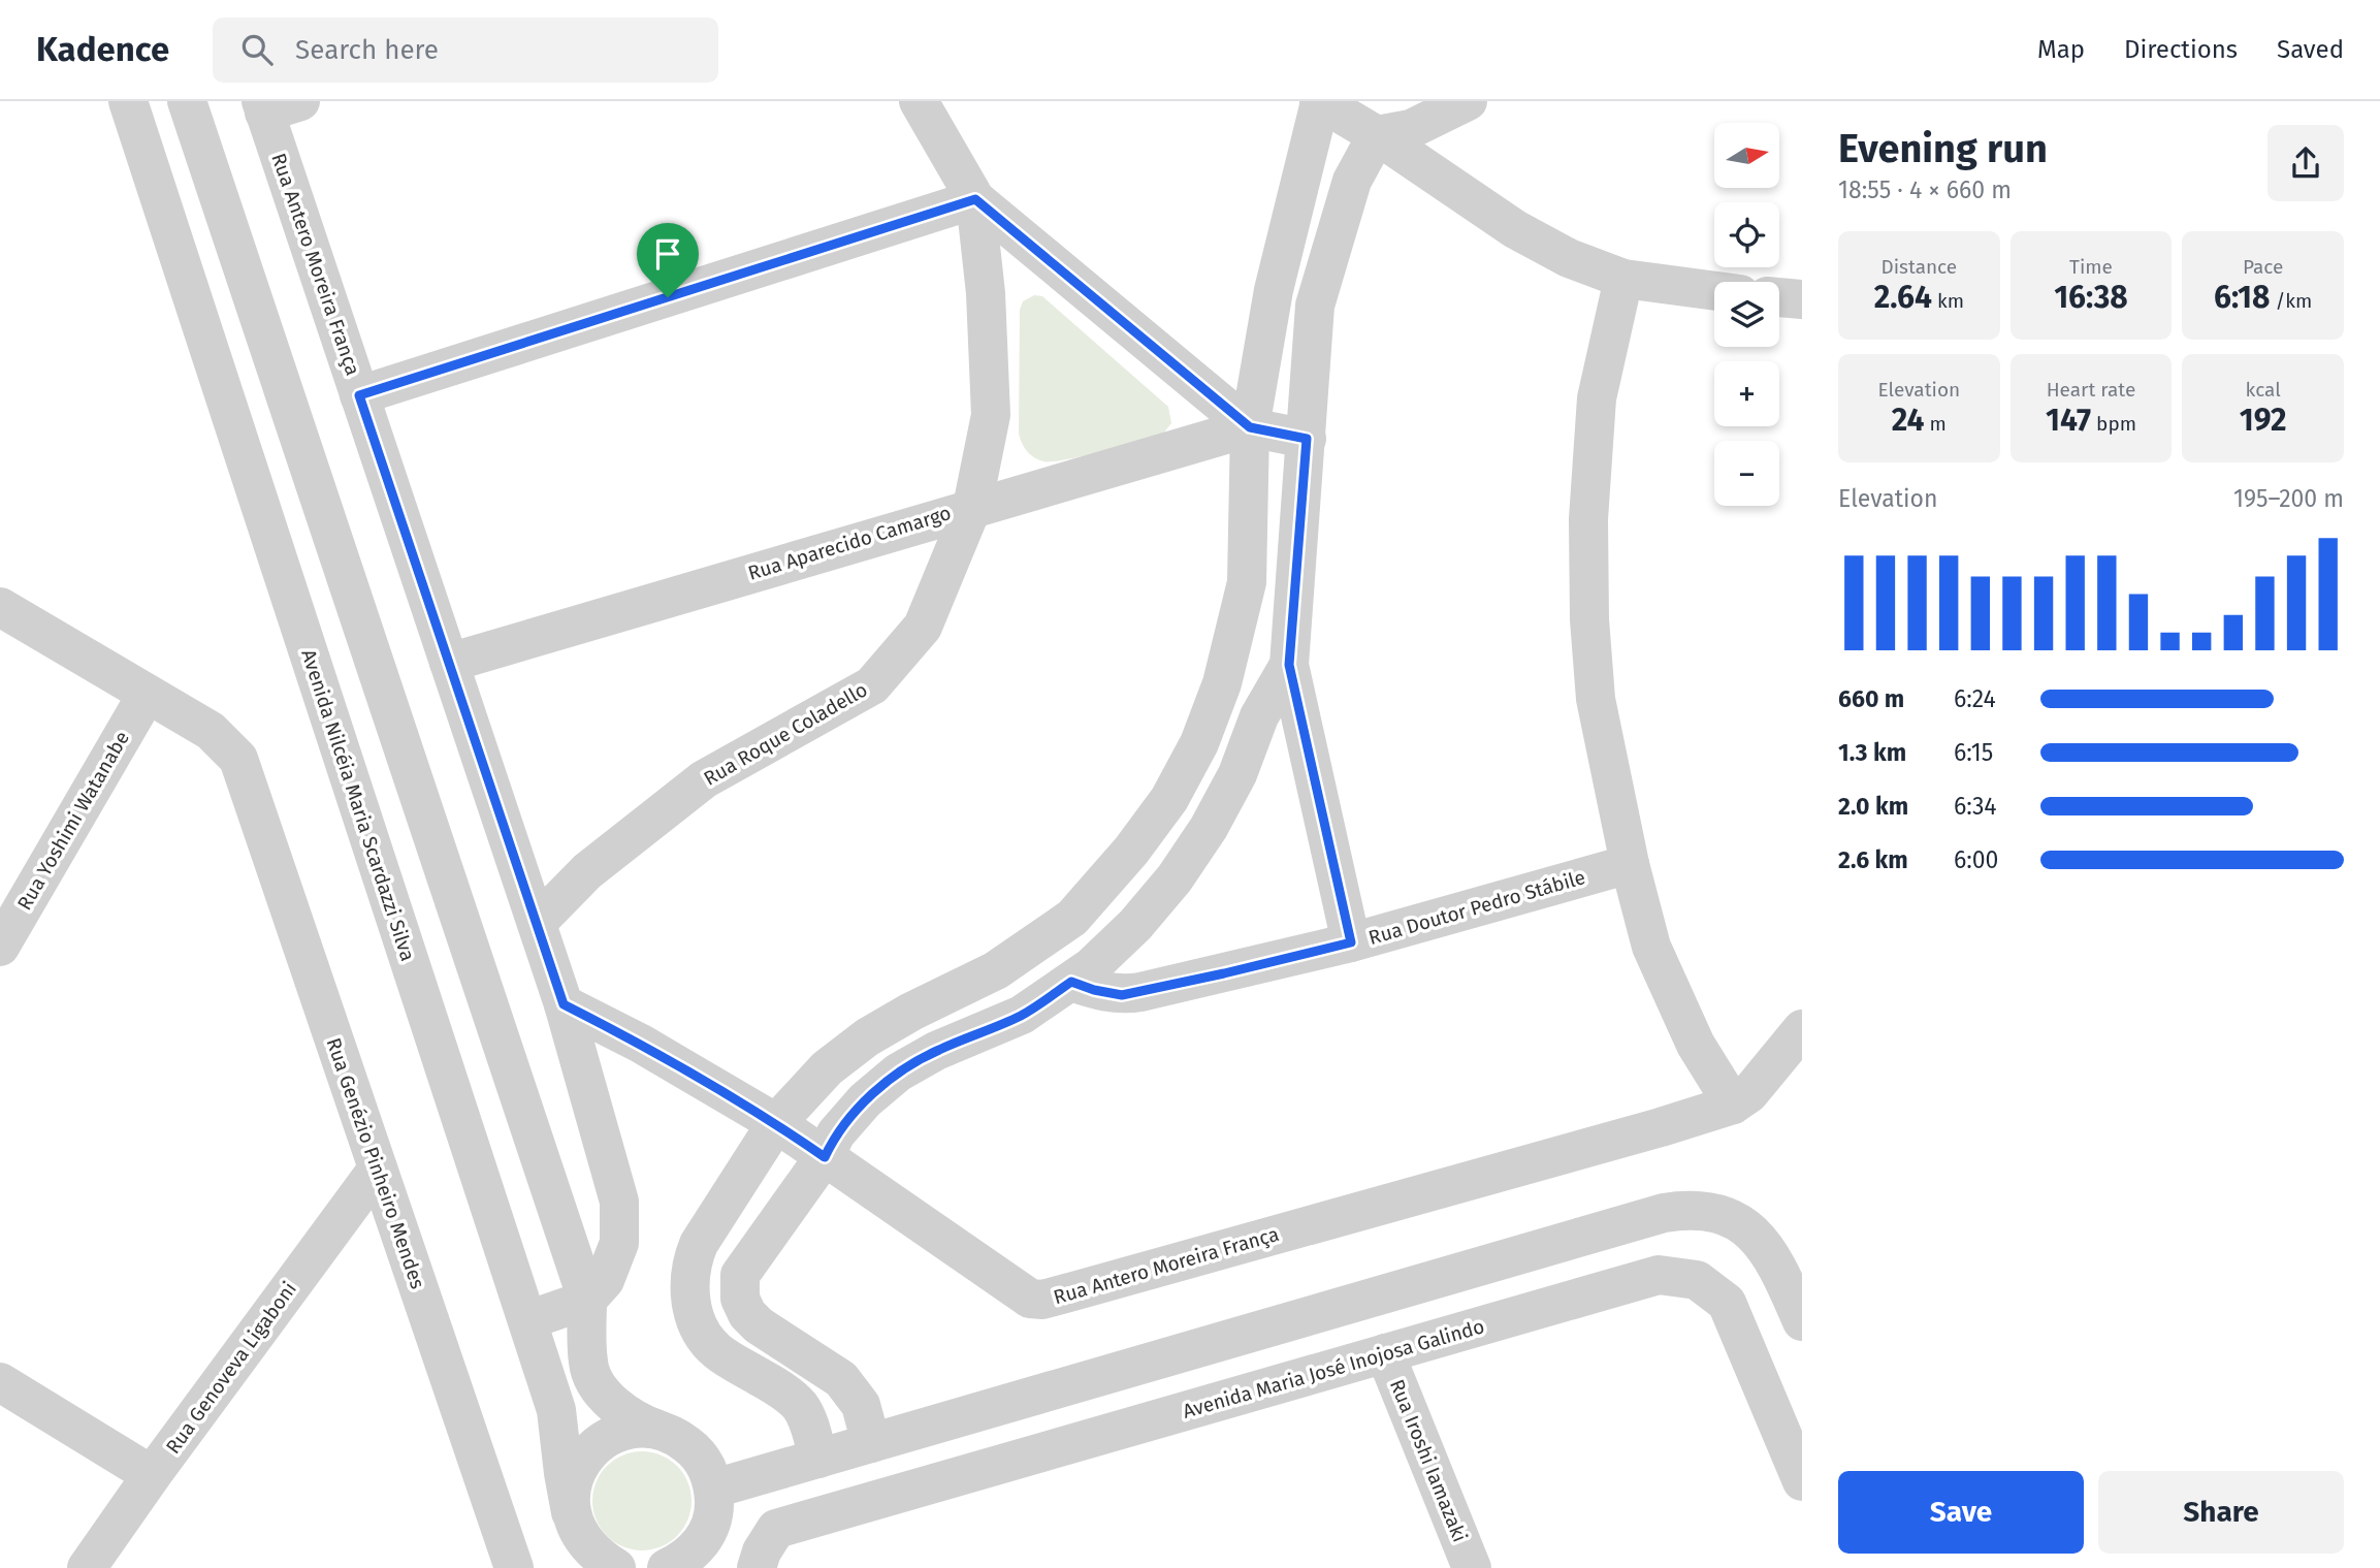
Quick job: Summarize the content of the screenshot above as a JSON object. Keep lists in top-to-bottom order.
{
  "streets": {
    "street": [
      "Rua Antero Moreira França",
      "Rua Aparecido Camargo",
      "Rua Roque Coladello",
      "Avenida Nilcéia Maria Scardazzi Silva",
      "Rua Yoshimi Watanabe",
      "Rua Doutor Pedro Stábile",
      "Rua Genézio Pinheiro Mendes",
      "Rua Genoveva Ligaboni",
      "Avenida Maria José Inojosa Galindo",
      "Rua Iroshi Iamazaki"
    ]
  },
  "crossings": [
    ["Rua Antero Moreira França", "Rua Aparecido Camargo"],
    ["Rua Antero Moreira França", "Rua Roque Coladello"],
    ["Rua Aparecido Camargo", "Rua Roque Coladello"],
    ["Rua Yoshimi Watanabe", "Rua Genézio Pinheiro Mendes"],
    ["Rua Genézio Pinheiro Mendes", "Rua Genoveva Ligaboni"],
    ["Avenida Maria José Inojosa Galindo", "Rua Iroshi Iamazaki"]
  ],
  "north": "right",
  "page": {
    "header": "Kadence",
    "search": "Search here",
    "nav": ["Map", "Directions", "Saved"],
    "heading": ["Evening run", "18:55 · 4 × 660 m"],
    "map_buttons": ["+", "−"],
    "stats": [
      ["Distance", "2.64 km"],
      ["Time", "16:38"],
      ["Pace", "6:18 /km"],
      ["Elevation", "24 m"],
      ["Heart rate", "147 bpm"],
      ["kcal", "192"]
    ],
    "chart": ["Elevation", "195–200 m"],
    "list": [
      {
        "name": "660 m",
        "note": "6:24"
      },
      {
        "name": "1.3 km",
        "note": "6:15"
      },
      {
        "name": "2.0 km",
        "note": "6:34"
      },
      {
        "name": "2.6 km",
        "note": "6:00"
      }
    ],
    "buttons": ["Save", "Share"]
  }
}
